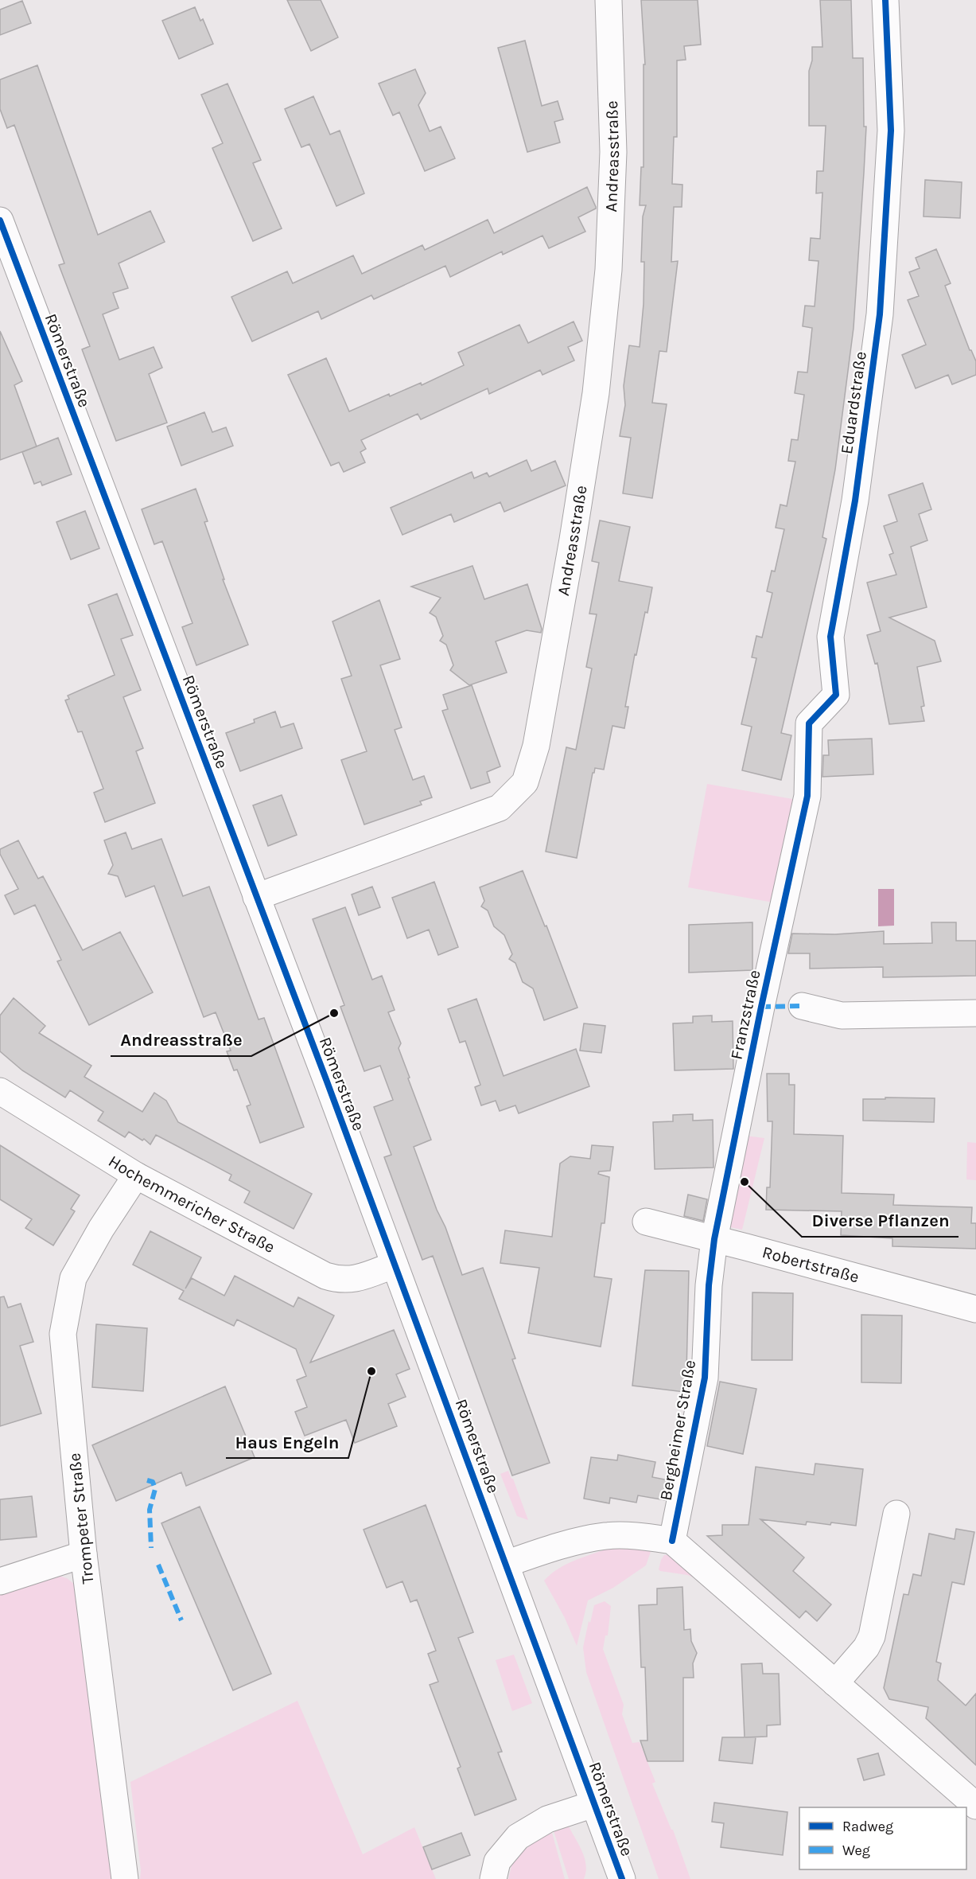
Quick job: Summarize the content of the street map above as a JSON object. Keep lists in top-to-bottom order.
{
  "streets": {
    "street": [
      "Andreasstraße",
      "Römerstraße",
      "Eduardstraße",
      "Franzstraße",
      "Hochemmericher Straße",
      "Robertstraße",
      "Bergheimer Straße",
      "Trompeter Straße"
    ]
  },
  "crossings": [
    ["Andreasstraße", "Römerstraße"],
    ["Römerstraße", "Hochemmericher Straße"],
    ["Eduardstraße", "Franzstraße"],
    ["Franzstraße", "Robertstraße"],
    ["Franzstraße", "Bergheimer Straße"],
    ["Hochemmericher Straße", "Trompeter Straße"],
    ["Robertstraße", "Bergheimer Straße"]
  ],
  "places": ["Andreasstraße", "Diverse Pflanzen", "Haus Engeln"],
  "legend": ["Radweg", "Weg"]
}
